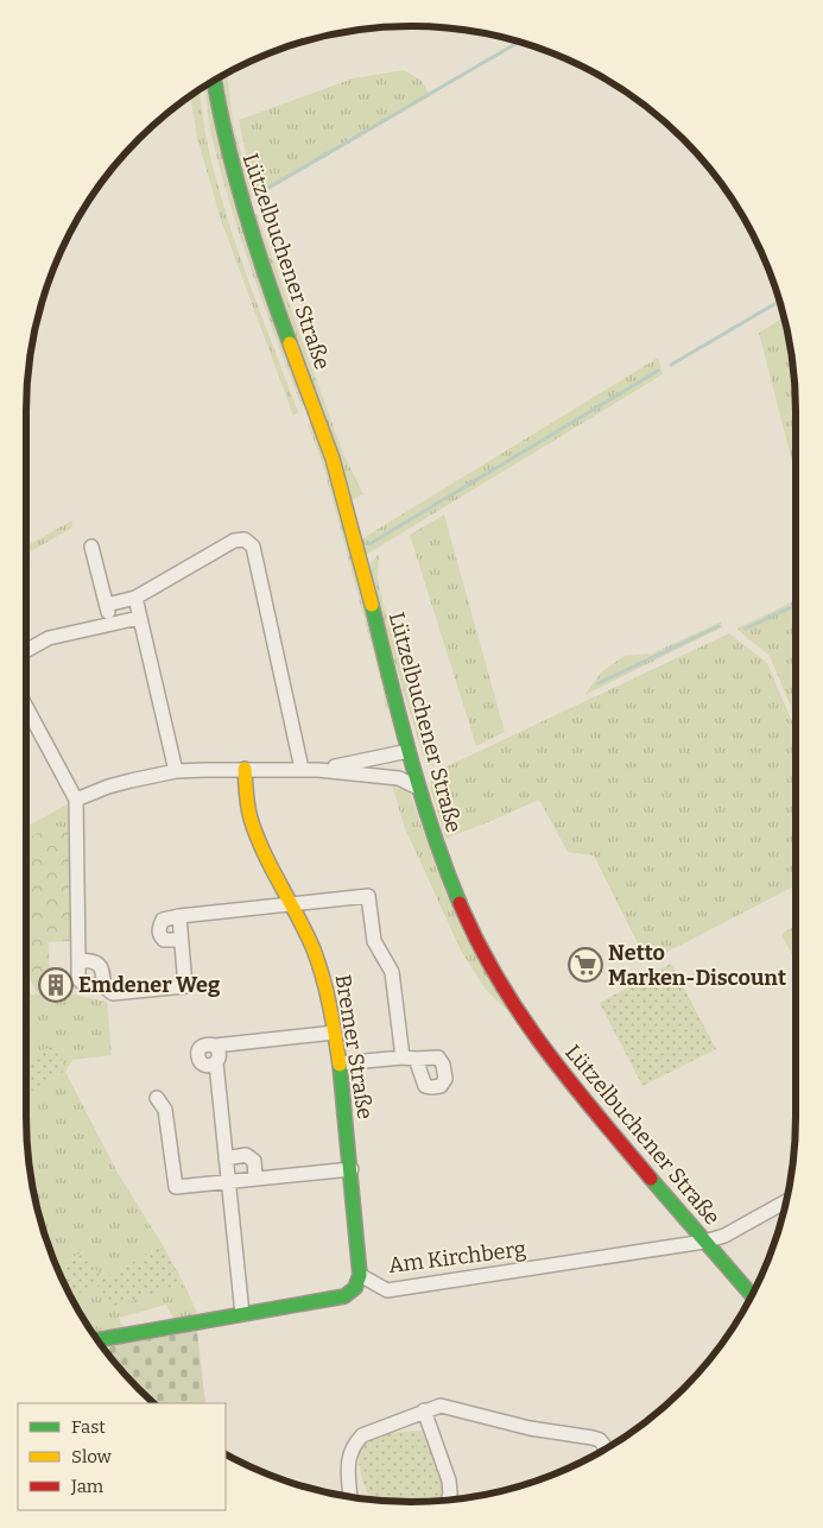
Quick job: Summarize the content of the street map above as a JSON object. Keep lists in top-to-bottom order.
{
  "streets": {
    "main road": ["Lützelbuchener Straße", "Bremer Straße", "Am Kirchberg"]
  },
  "crossings": [
    ["Lützelbuchener Straße", "Am Kirchberg"],
    ["Bremer Straße", "Am Kirchberg"]
  ],
  "places": {
    "supermarket": ["Netto Marken-Discount"],
    "building": ["Emdener Weg"]
  },
  "legend": ["Fast", "Slow", "Jam"]
}
